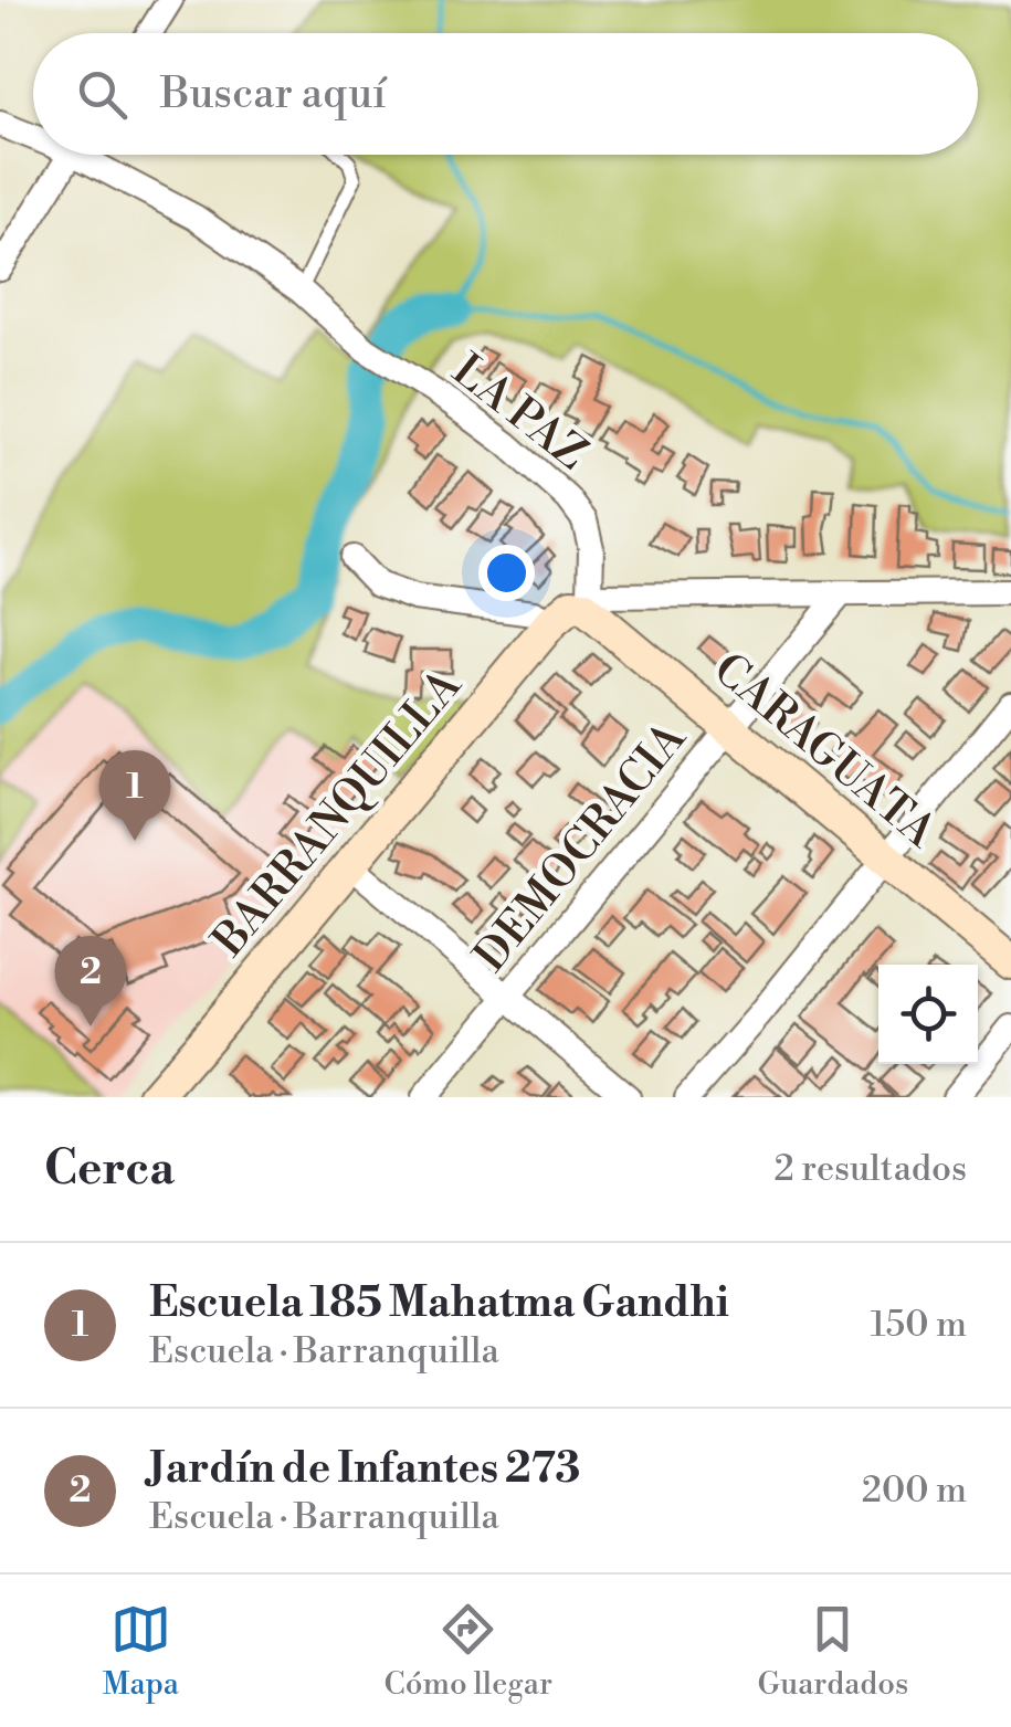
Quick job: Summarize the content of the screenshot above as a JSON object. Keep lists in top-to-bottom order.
{
  "streets": {
    "street": [
      "LA PAZ",
      "CARAGUATA",
      "BARRANQUILLA",
      "DEMOCRACIA"
    ]
  },
  "crossings": [
    ["LA PAZ", "CARAGUATA"],
    ["LA PAZ", "BARRANQUILLA"],
    ["CARAGUATA", "BARRANQUILLA"],
    ["CARAGUATA", "DEMOCRACIA"]
  ],
  "page": {
    "search": "Buscar aquí",
    "pins": ["1", "2"],
    "heading": ["Cerca", "2 resultados"],
    "list": [
      {
        "mark": "1",
        "name": "Escuela 185 Mahatma Gandhi",
        "note": "Escuela · Barranquilla",
        "value": "150 m"
      },
      {
        "mark": "2",
        "name": "Jardín de Infantes 273",
        "note": "Escuela · Barranquilla",
        "value": "200 m"
      }
    ],
    "nav": ["Mapa", "Cómo llegar", "Guardados"]
  }
}
